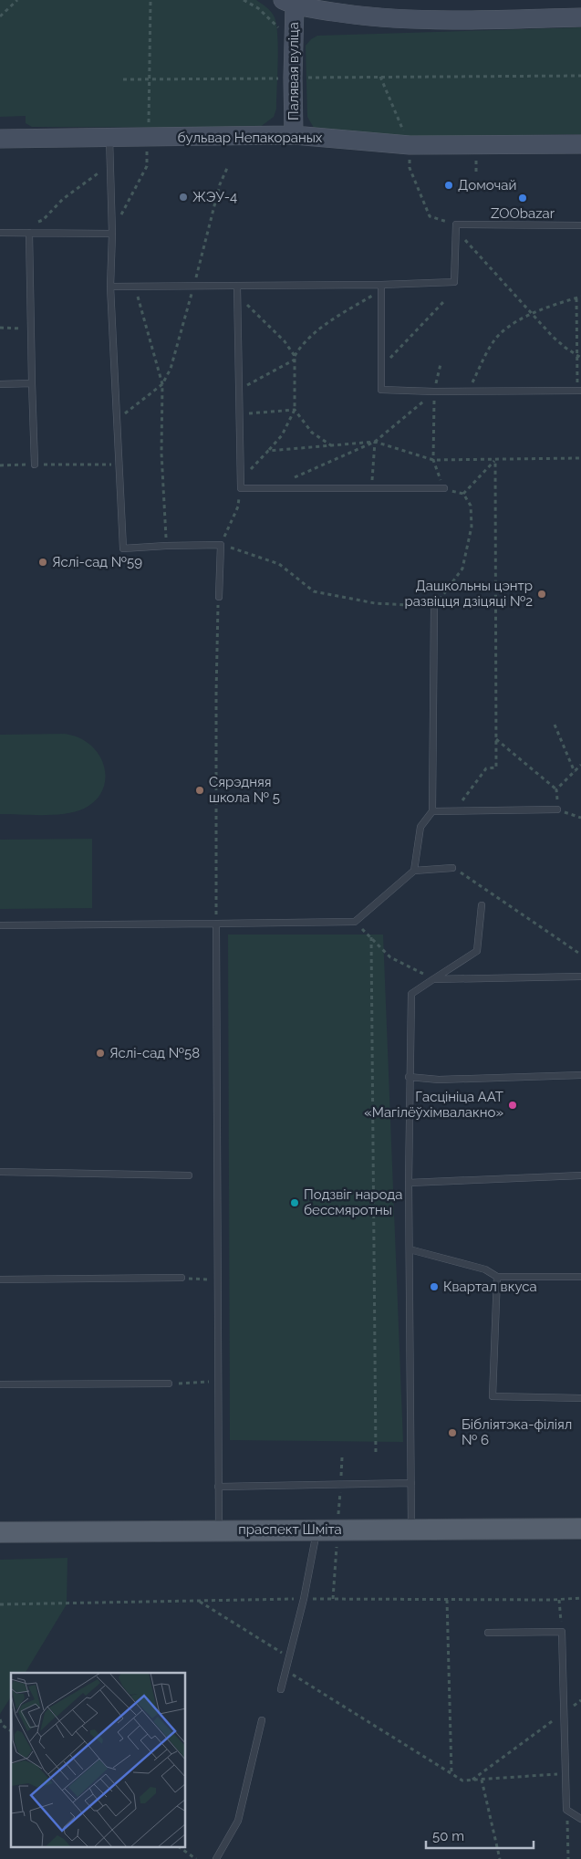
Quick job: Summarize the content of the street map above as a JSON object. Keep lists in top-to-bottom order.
{
  "streets": {
    "main road": ["Палявая вуліца", "бульвар Непакораных", "праспект Шміта"]
  },
  "crossings": [
    ["Палявая вуліца", "бульвар Непакораных"]
  ],
  "places": [
    "Домочай",
    "ЖЭУ-4",
    "ZOObazar",
    "Яслі-сад №59",
    "Дашкольны цэнтр развіцця дзіцяці №2",
    "Сярэдняя школа № 5",
    "Яслі-сад №58",
    "Гасцініца ААТ «Магілёўхімвалакно»",
    "Подзвіг народа бессмяротны",
    "Квартал вкуса",
    "Бібліятэка-філіял № 6"
  ],
  "scale_bar": "50 m"
}
